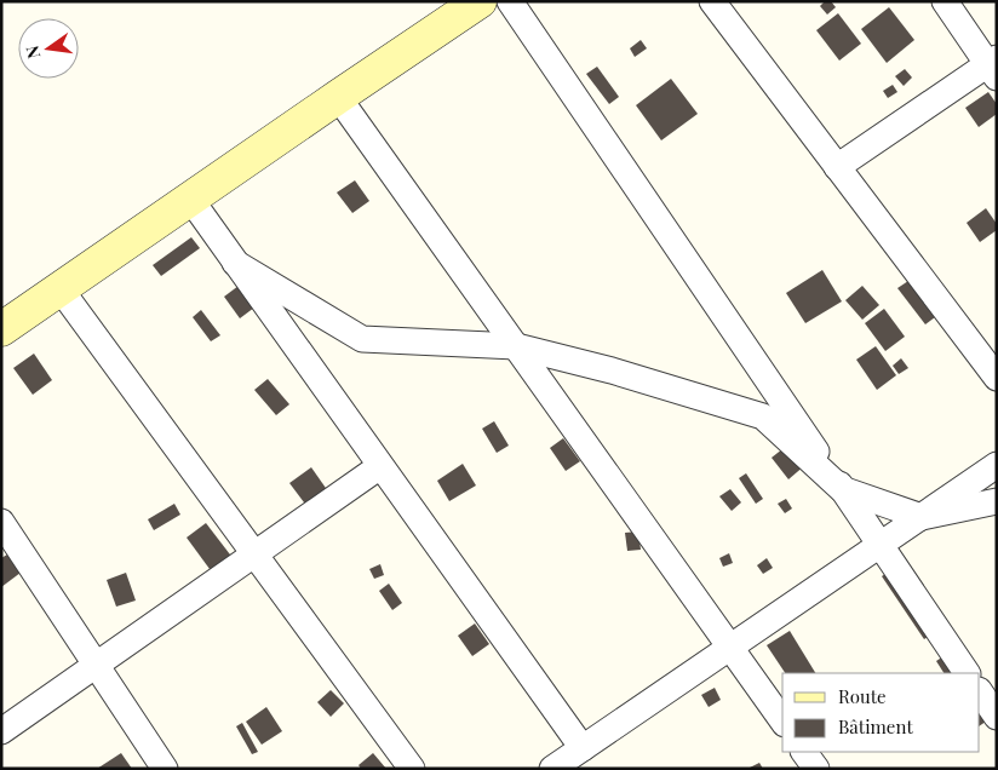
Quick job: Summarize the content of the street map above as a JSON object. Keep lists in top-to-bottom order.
{
  "legend": ["Route", "Bâtiment"],
  "north": "left"
}
